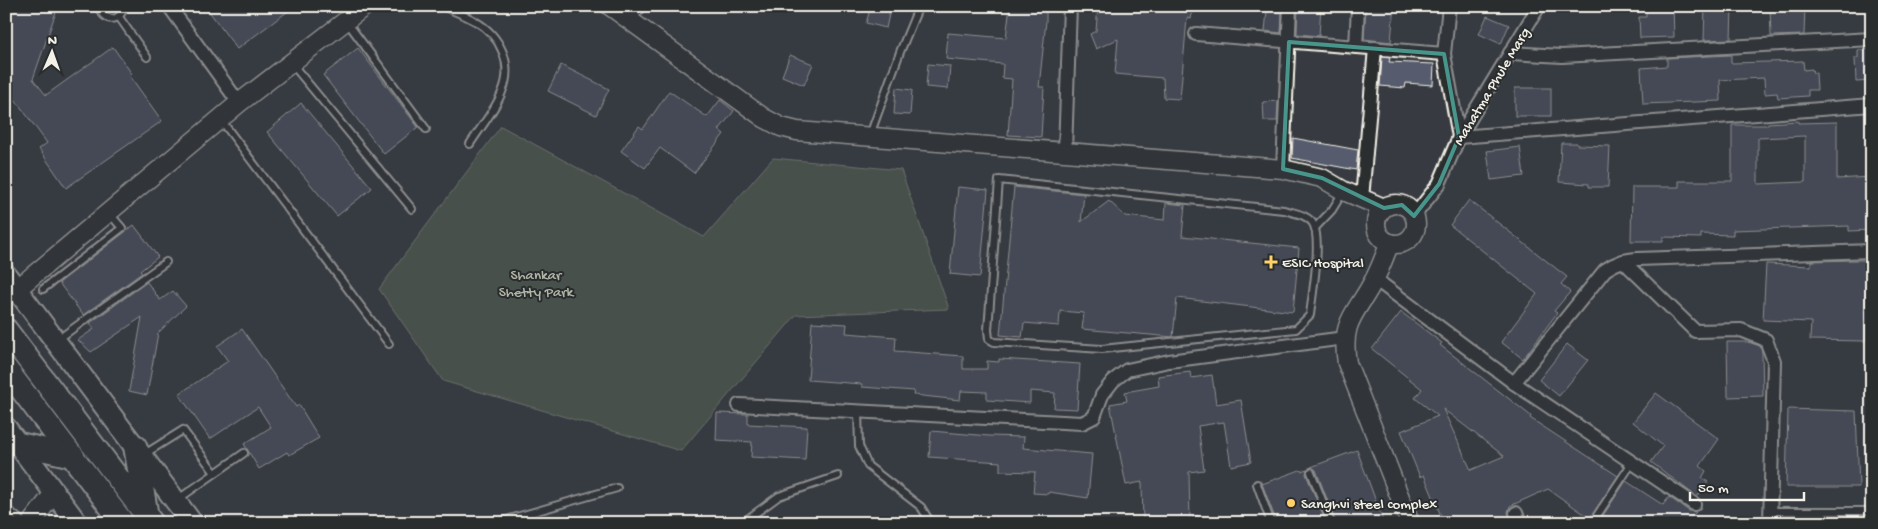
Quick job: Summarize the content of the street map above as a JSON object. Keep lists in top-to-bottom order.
{
  "streets": {
    "street": ["Mahatma Phule Marg"]
  },
  "parks": ["Shankar Shetty Park"],
  "places": {
    "health": ["ESIC Hospital"],
    "other": ["Sanghvi steel complex"]
  },
  "scale_bar": "50 m",
  "north": "top"
}
